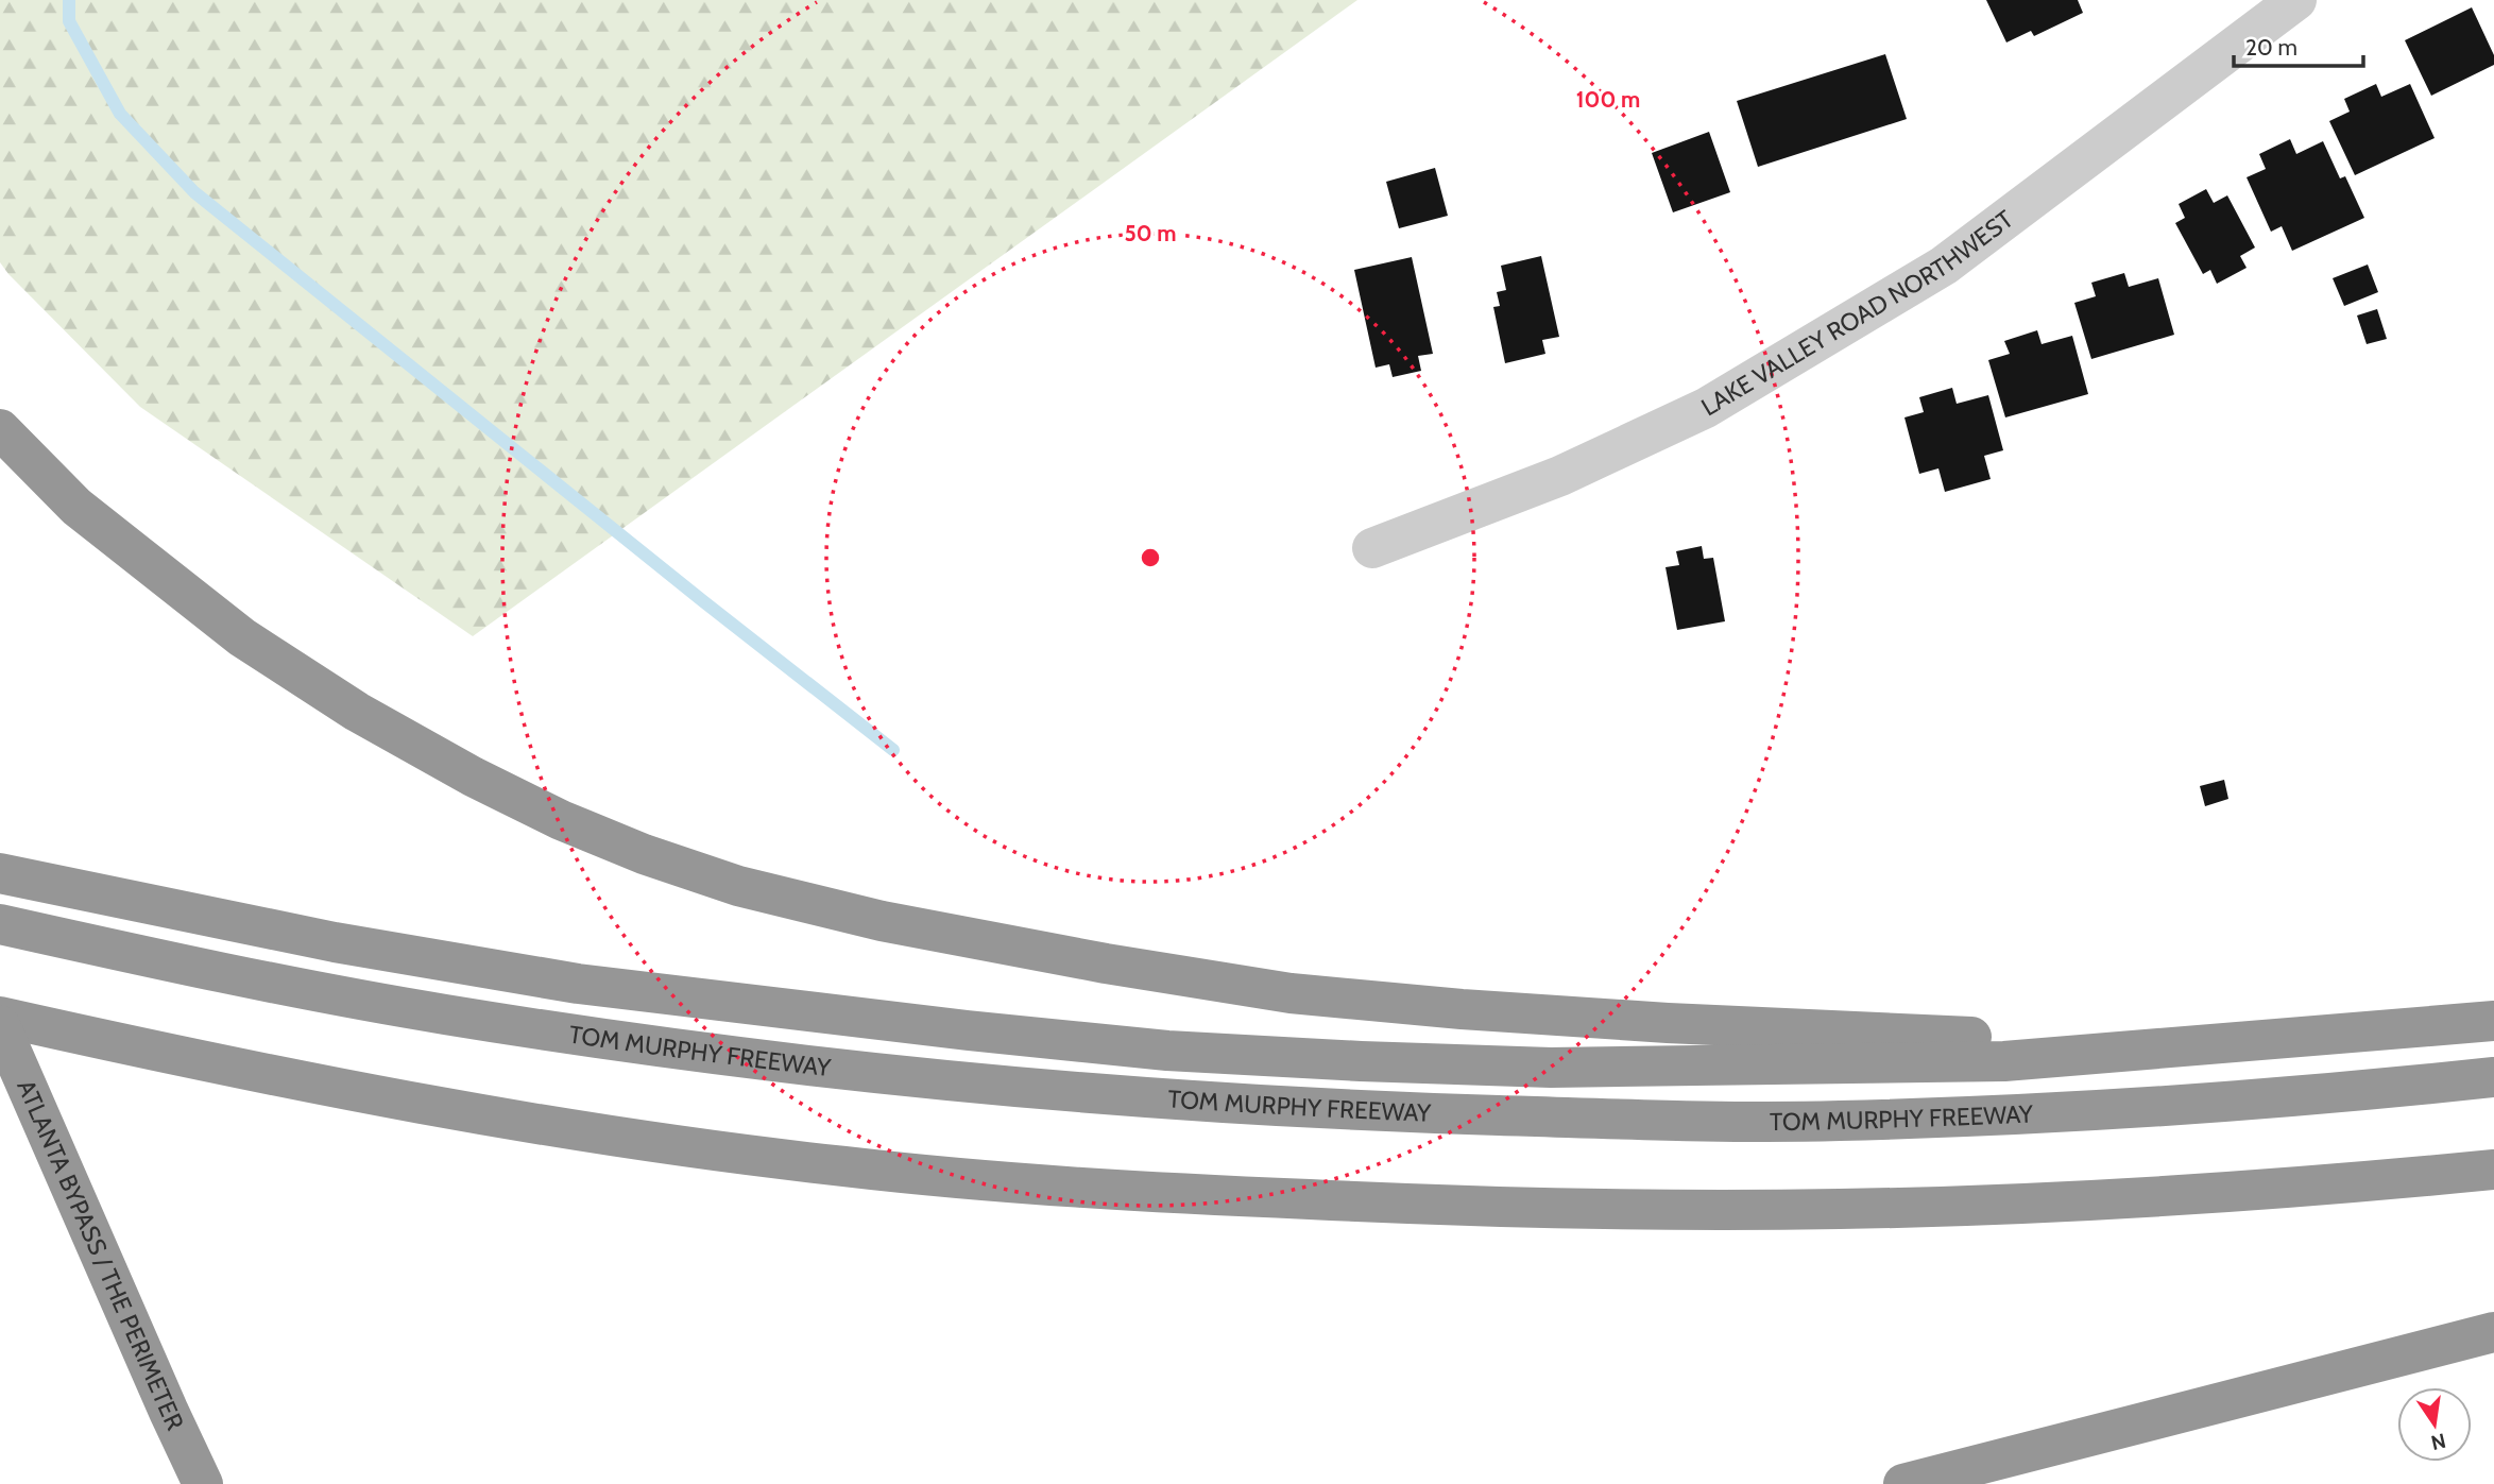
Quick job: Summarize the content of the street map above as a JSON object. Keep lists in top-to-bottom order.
{
  "streets": {
    "highway": ["TOM MURPHY FREEWAY", "ATLANTA BYPASS / THE PERIMETER"],
    "street": ["LAKE VALLEY ROAD NORTHWEST"]
  },
  "scale_bar": "20 m",
  "north": "bottom",
  "rings": ["100 m", "50 m"]
}
